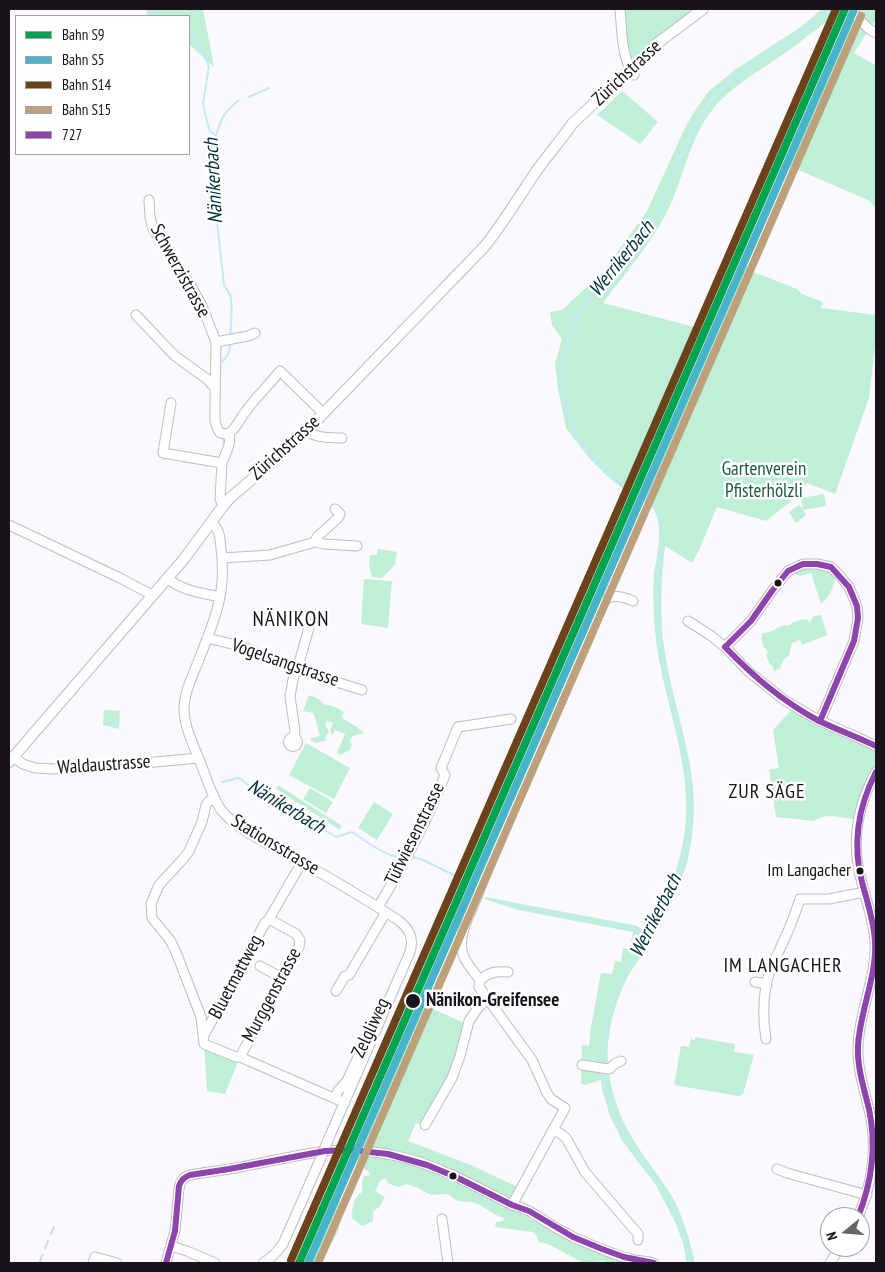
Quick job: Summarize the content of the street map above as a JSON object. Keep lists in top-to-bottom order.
{
  "streets": {
    "main road": ["Zürichstrasse"],
    "street": [
      "Schwerzistrasse",
      "Vogelsangstrasse",
      "Waldaustrasse",
      "Tüfwiesenstrasse",
      "Stationsstrasse",
      "Bluetmattweg",
      "Murggenstrasse",
      "Zelgliweg"
    ]
  },
  "crossings": [
    ["Zürichstrasse", "Waldaustrasse"],
    ["Zürichstrasse", "Stationsstrasse"],
    ["Vogelsangstrasse", "Stationsstrasse"],
    ["Waldaustrasse", "Stationsstrasse"],
    ["Tüfwiesenstrasse", "Stationsstrasse"],
    ["Stationsstrasse", "Bluetmattweg"],
    ["Stationsstrasse", "Zelgliweg"],
    ["Bluetmattweg", "Murggenstrasse"]
  ],
  "districts": ["NÄNIKON", "ZUR SÄGE", "IM LANGACHER"],
  "water": ["Nänikerbach", "Werrikerbach"],
  "parks": ["Gartenverein Pfisterhölzli"],
  "places": ["Im Langacher", "Nänikon-Greifensee"],
  "lines": [
    "rail line S9",
    "rail line S14",
    "rail line S5",
    "rail line S15",
    "transit line 727"
  ],
  "legend": [
    "Bahn S9",
    "Bahn S5",
    "Bahn S14",
    "Bahn S15",
    "727"
  ],
  "north": "left"
}
